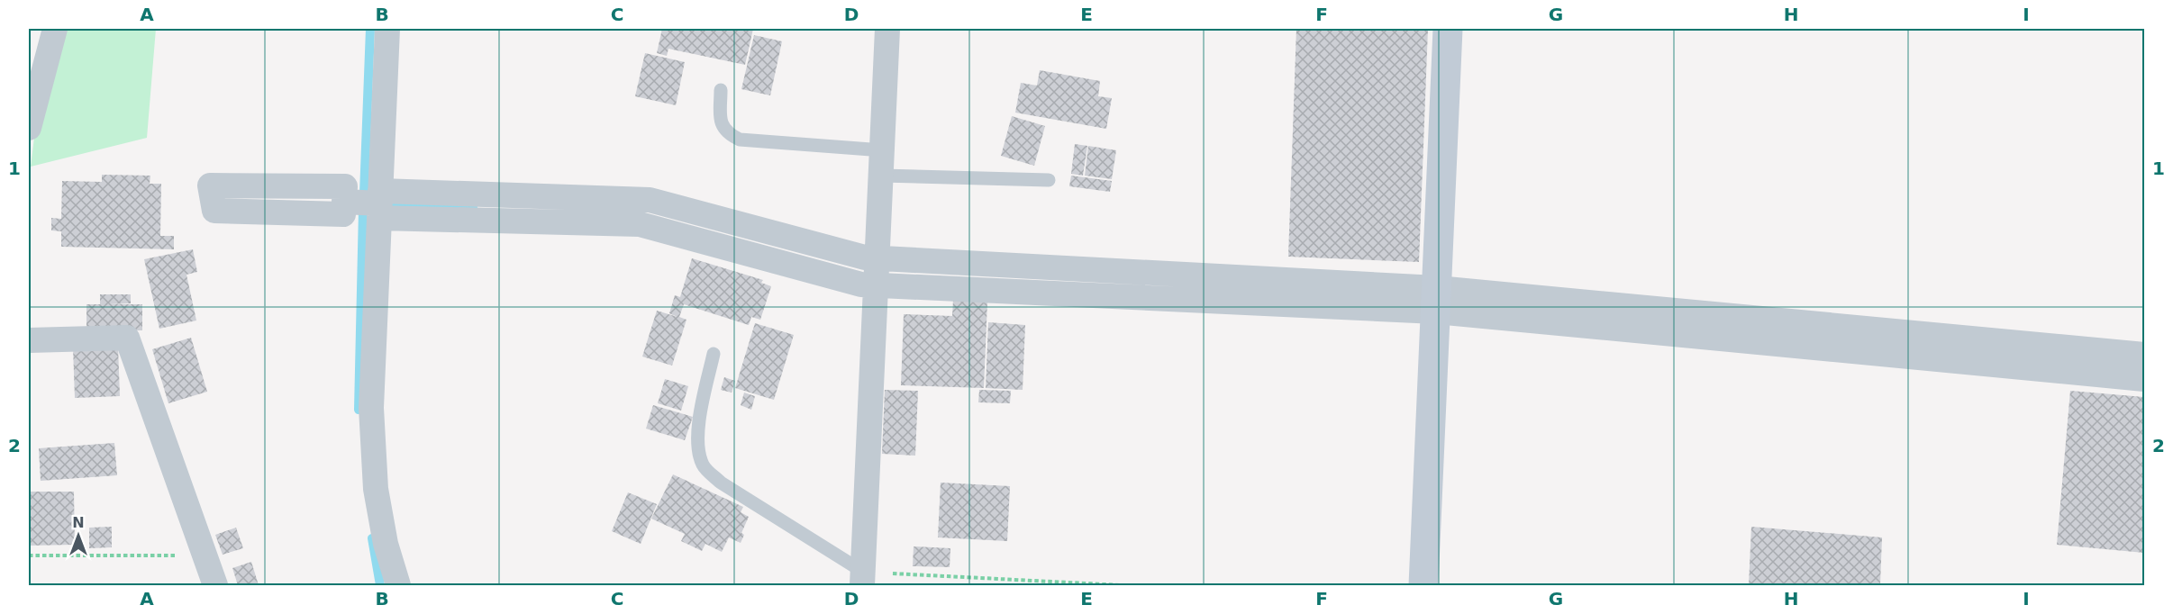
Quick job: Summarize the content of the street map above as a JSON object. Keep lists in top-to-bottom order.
{
  "north": "top",
  "grid": {
    "columns": [
      "A",
      "B",
      "C",
      "D",
      "E",
      "F",
      "G",
      "H",
      "I"
    ],
    "rows": ["1", "2"]
  }
}
